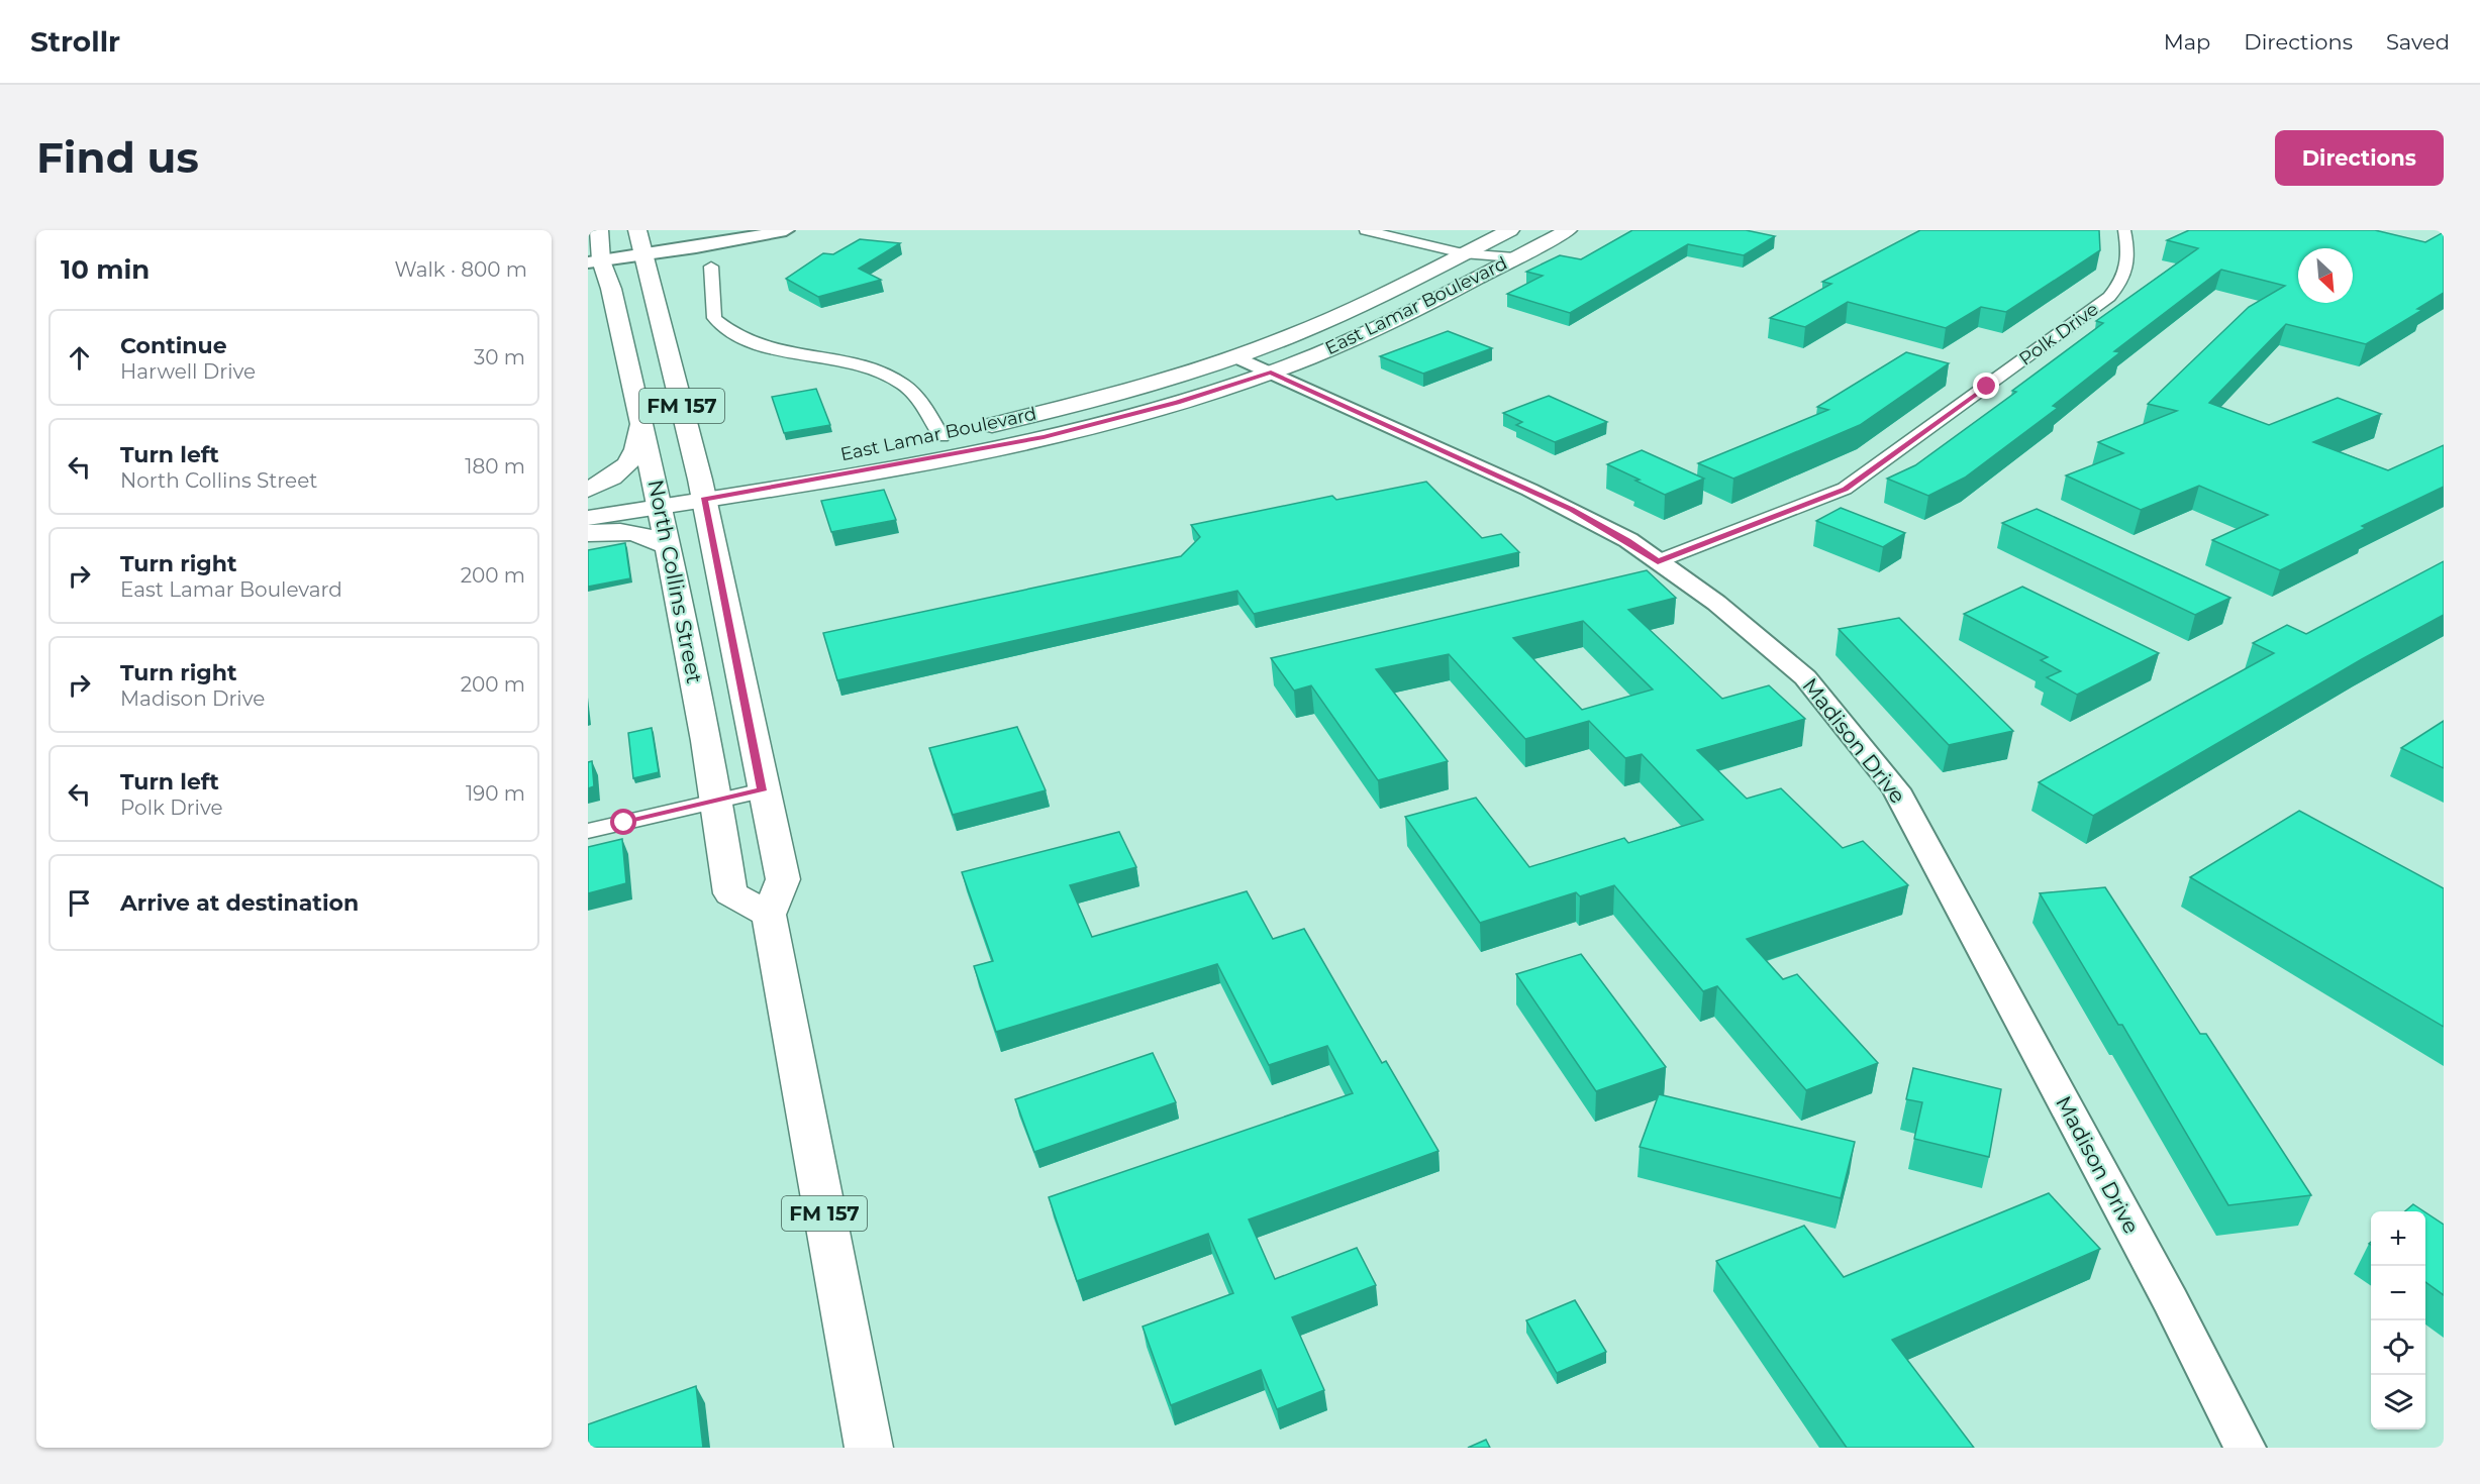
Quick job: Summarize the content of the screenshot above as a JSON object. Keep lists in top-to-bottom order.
{
  "streets": {
    "main road": ["East Lamar Boulevard", "FM 157", "North Collins Street"],
    "street": ["Polk Drive", "Madison Drive"]
  },
  "crossings": [
    ["East Lamar Boulevard", "North Collins Street"],
    ["East Lamar Boulevard", "Madison Drive"],
    ["Polk Drive", "Madison Drive"],
    ["FM 157", "North Collins Street"]
  ],
  "north": "bottom right",
  "page": {
    "header": "Strollr",
    "nav": ["Map", "Directions", "Saved"],
    "buttons": "Directions",
    "title": "Find us",
    "heading": ["10 min", "Walk · 800 m"],
    "list": [
      ["Continue", "Harwell Drive", "30 m"],
      ["Turn left", "North Collins Street", "180 m"],
      ["Turn right", "East Lamar Boulevard", "200 m"],
      ["Turn right", "Madison Drive", "200 m"],
      ["Turn left", "Polk Drive", "190 m"],
      "Arrive at destination"
    ],
    "map_buttons": ["+", "−"]
  }
}
